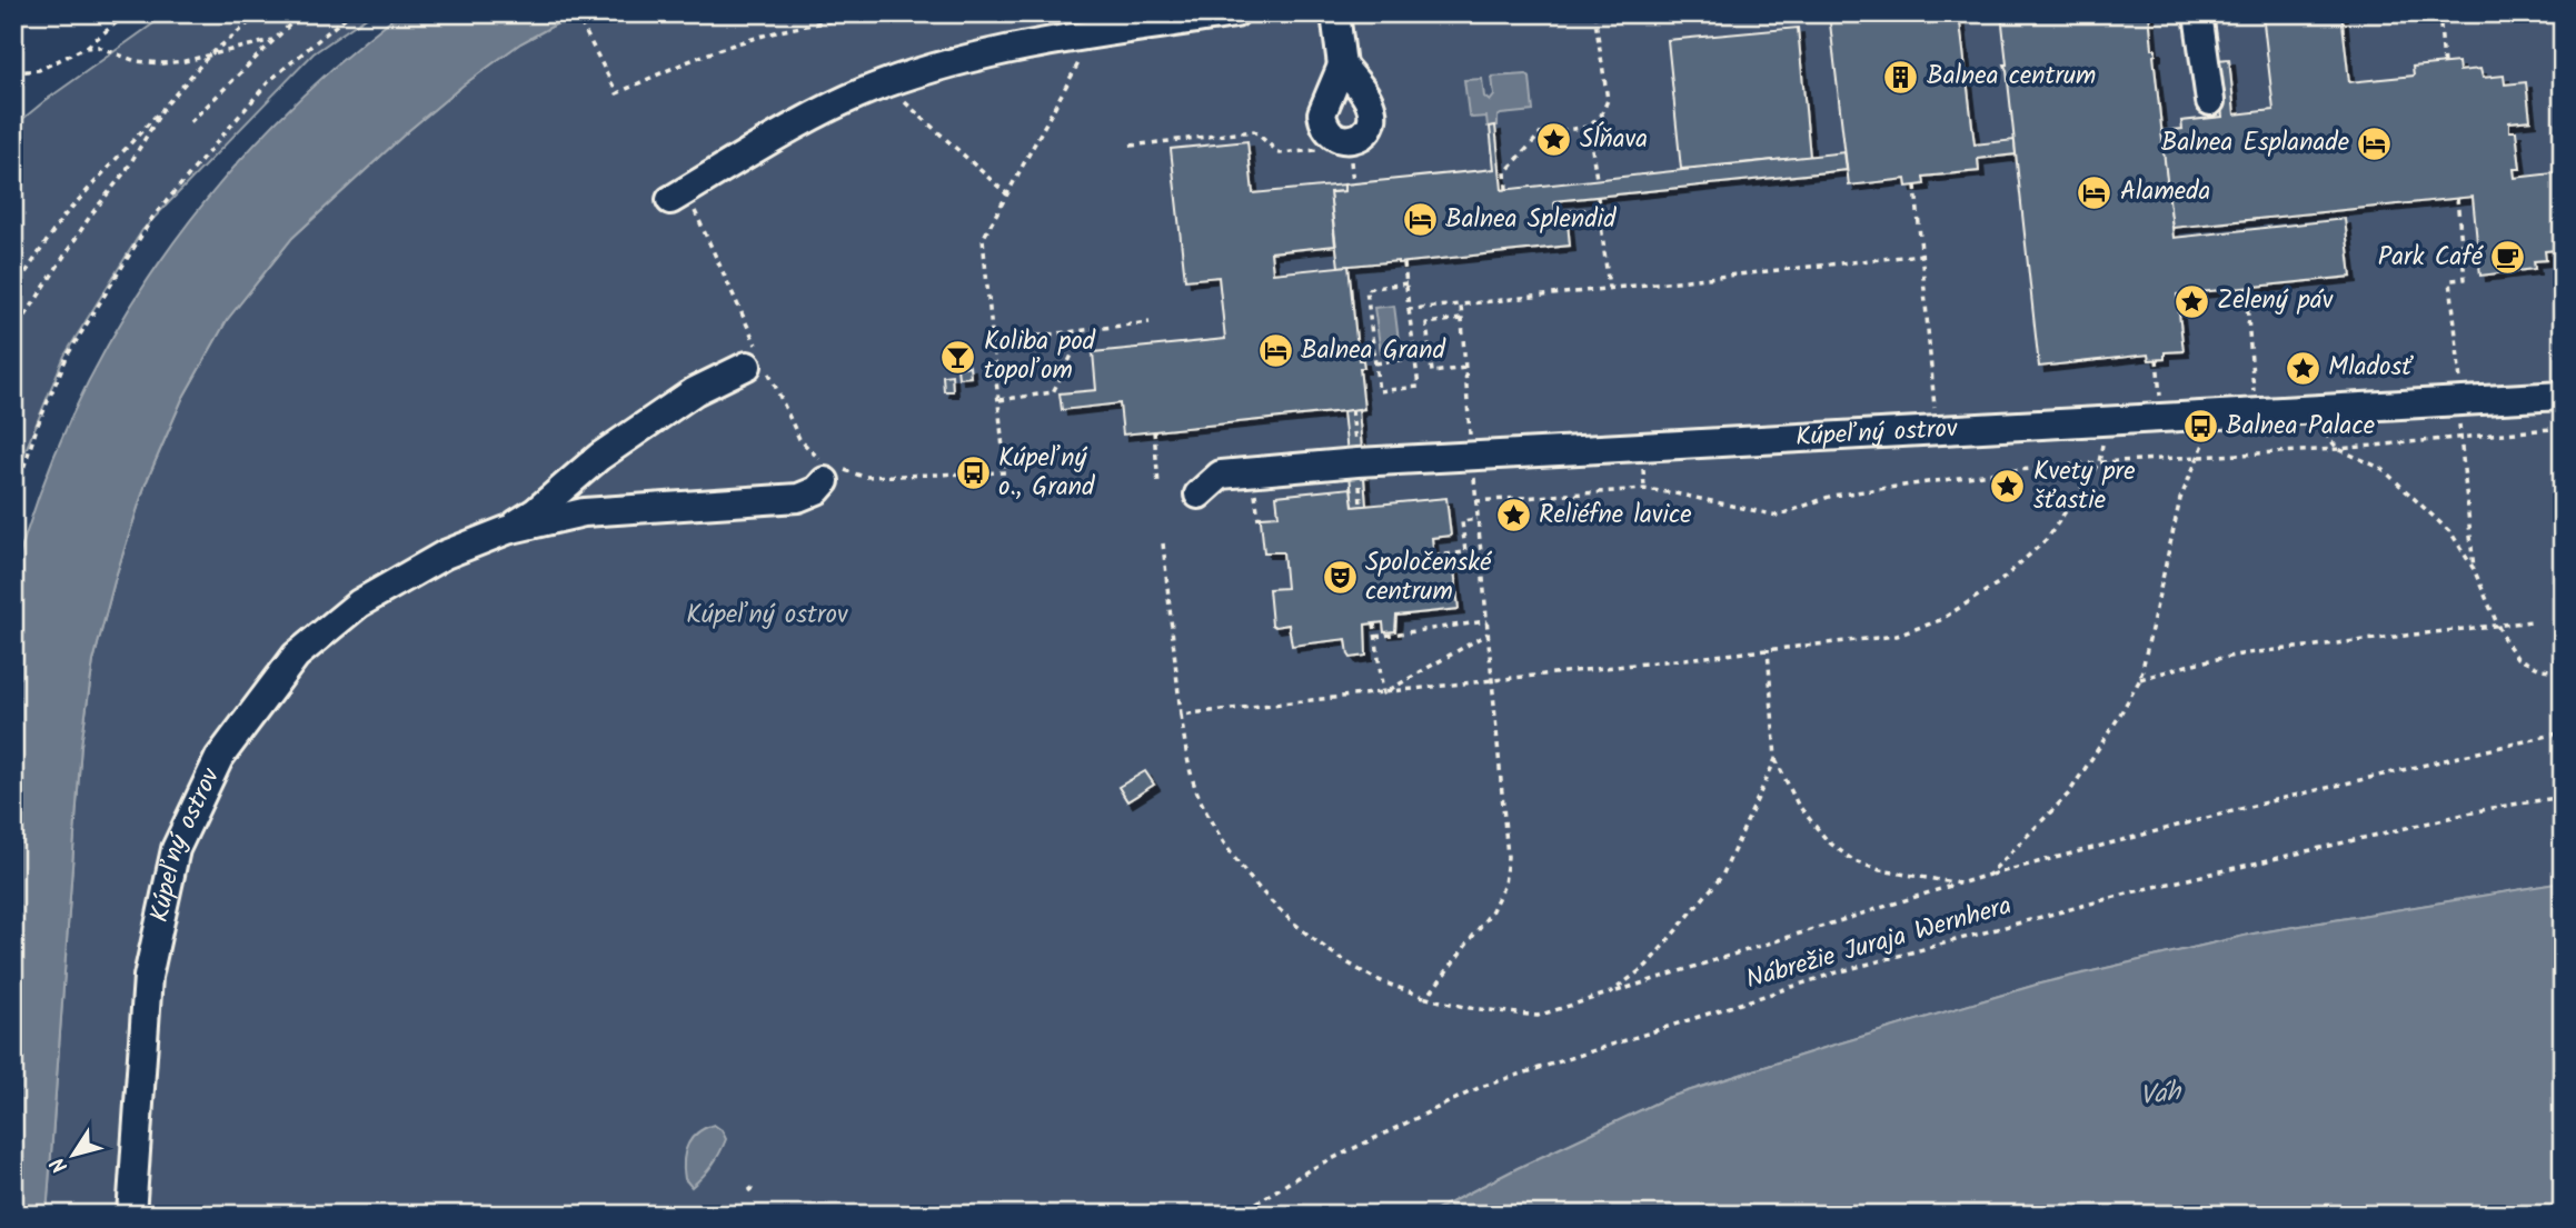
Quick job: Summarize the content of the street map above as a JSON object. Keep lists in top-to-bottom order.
{
  "streets": {
    "street": ["Kúpeľný ostrov"],
    "path": ["Nábrežie Juraja Wernhera"]
  },
  "water": ["Váh"],
  "parks": ["Kúpeľný ostrov"],
  "places": {
    "building": ["Balnea centrum"],
    "place": [
      "Sĺňava",
      "Zelený páv",
      "Mladosť",
      "Kvety pre šťastie",
      "Reliéfne lavice"
    ],
    "hotel": [
      "Balnea Esplanade",
      "Alameda",
      "Balnea Splendid",
      "Balnea Grand"
    ],
    "cafe": ["Park Café"],
    "bar": ["Koliba pod topoľom"],
    "bus stop": ["Balnea Palace", "Kúpeľný o., Grand"],
    "theatre": ["Spoločenské centrum"]
  },
  "north": "bottom left"
}
